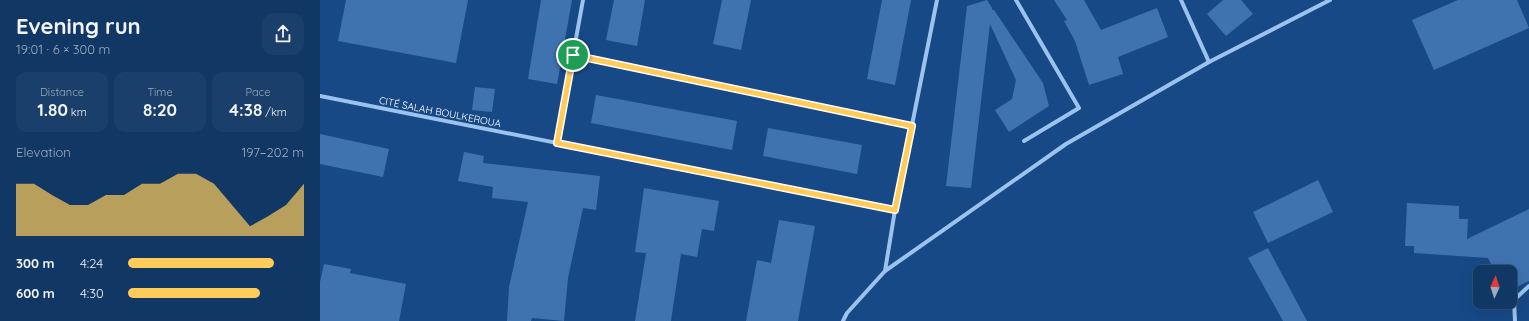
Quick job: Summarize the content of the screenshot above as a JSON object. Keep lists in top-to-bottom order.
{
  "streets": {
    "street": ["CITÉ SALAH BOULKEROUA"]
  },
  "north": "top",
  "page": {
    "heading": ["Evening run", "19:01 · 6 × 300 m"],
    "stats": [
      ["Distance", "1.80 km"],
      ["Time", "8:20"],
      ["Pace", "4:38 /km"]
    ],
    "chart": ["Elevation", "197–202 m"],
    "list": [
      {
        "name": "300 m",
        "note": "4:24"
      },
      {
        "name": "600 m",
        "note": "4:30"
      }
    ]
  }
}
